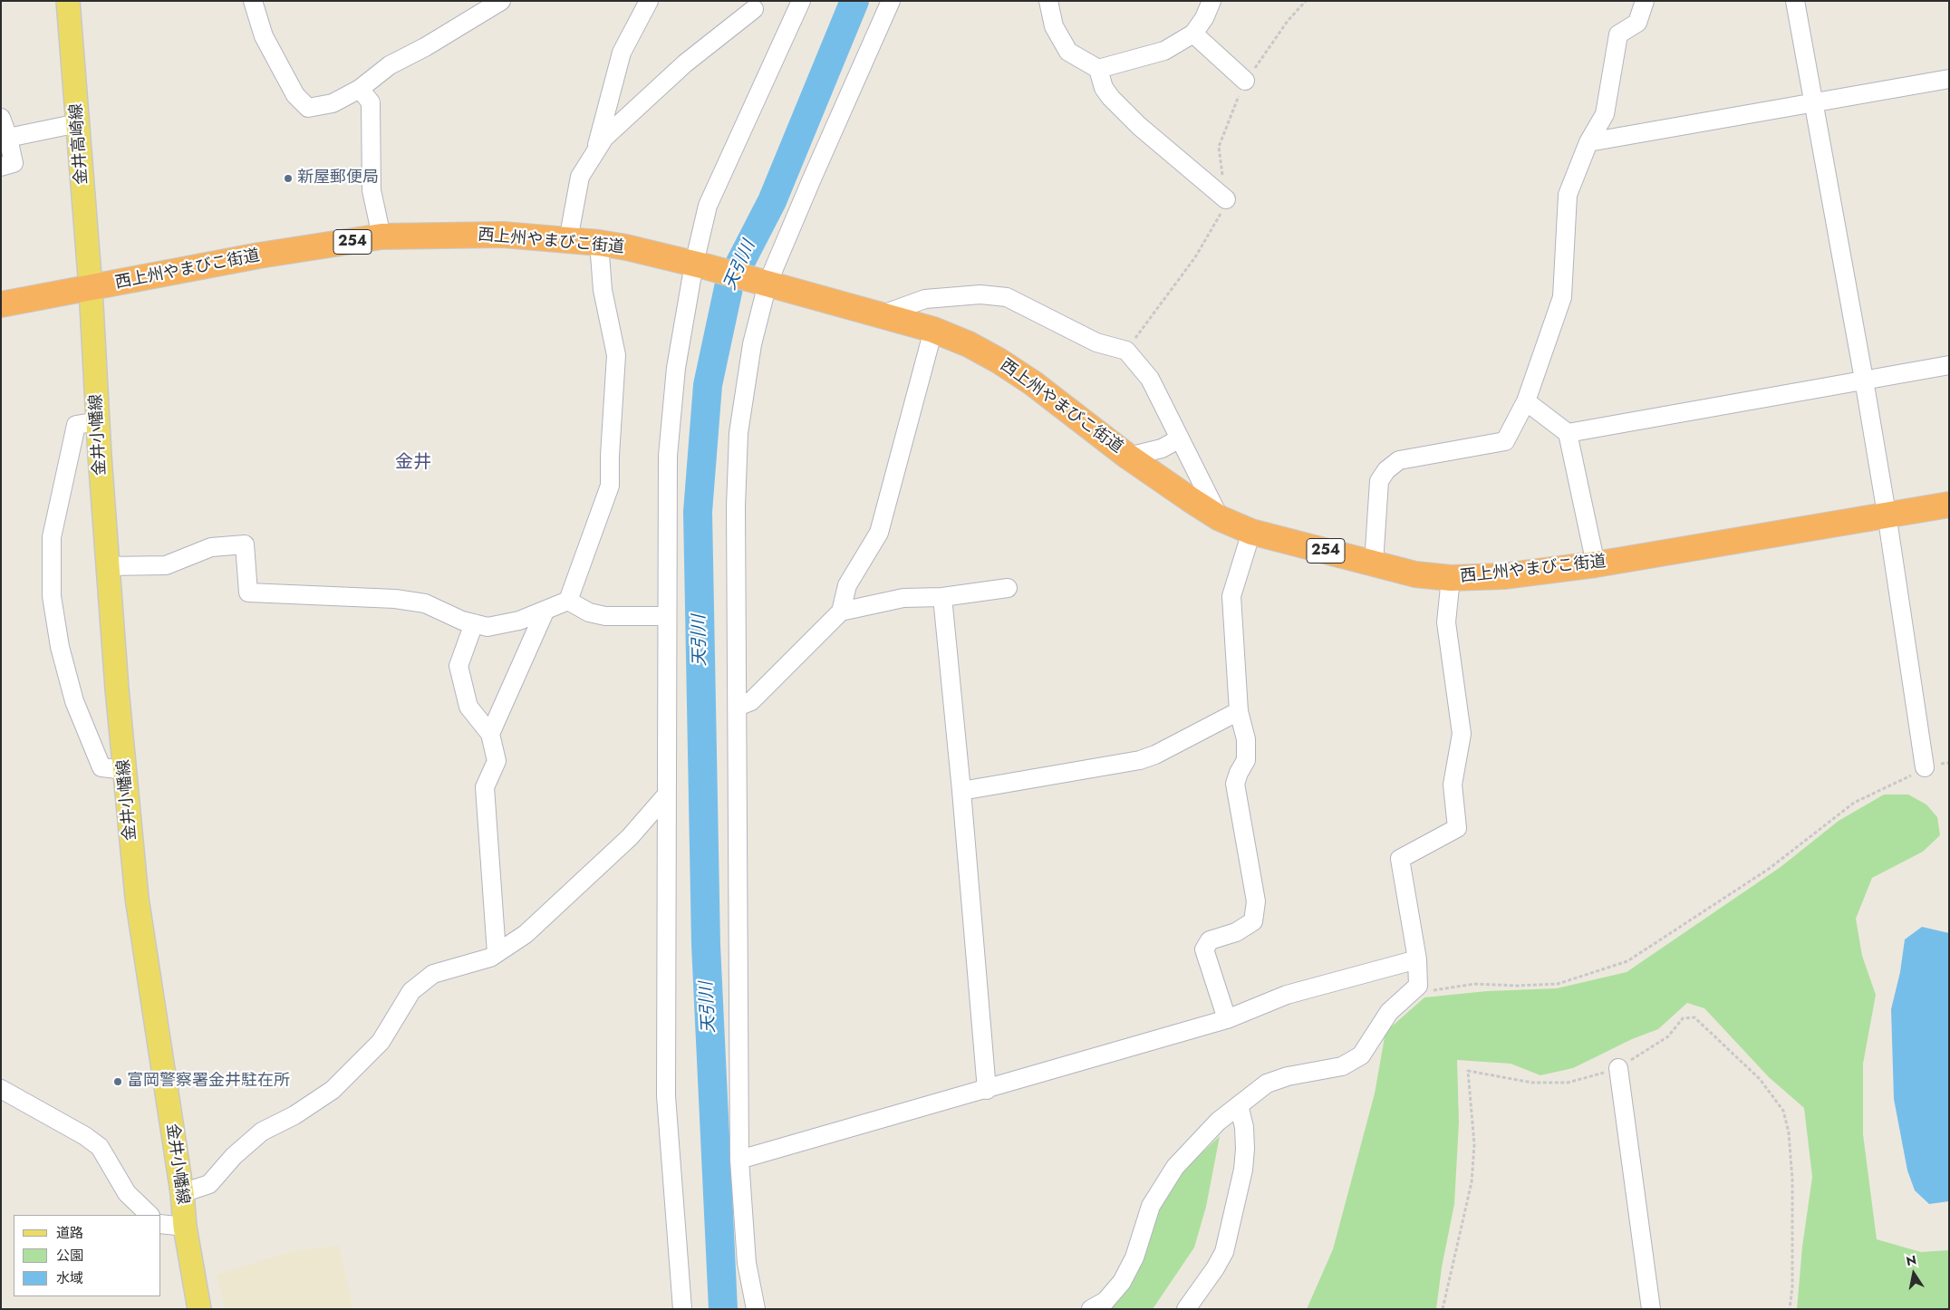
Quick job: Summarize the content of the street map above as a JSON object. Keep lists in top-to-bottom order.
{
  "streets": {
    "highway": ["254", "西上州やまびこ街道"],
    "main road": ["金井高崎線", "金井小幡線"]
  },
  "crossings": [
    ["金井高崎線", "西上州やまびこ街道"],
    ["金井高崎線", "金井小幡線"],
    ["西上州やまびこ街道", "金井小幡線"]
  ],
  "districts": ["金井"],
  "water": ["天引川"],
  "places": ["新屋郵便局", "富岡警察署金井駐在所"],
  "legend": ["道路", "公園", "水域"],
  "north": "top"
}
